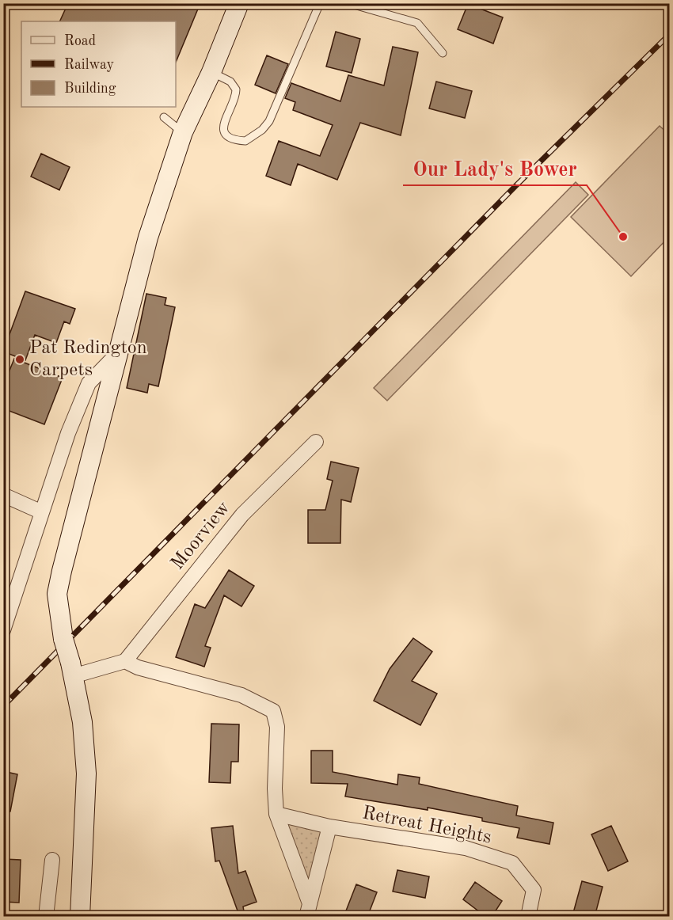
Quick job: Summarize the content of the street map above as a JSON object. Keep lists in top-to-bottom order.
{
  "streets": {
    "street": ["Moorview", "Retreat Heights"]
  },
  "places": ["Our Lady's Bower", "Pat Redington Carpets"],
  "legend": ["Road", "Railway", "Building"]
}
